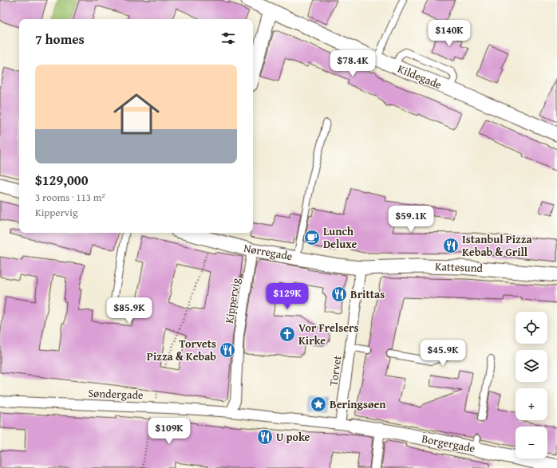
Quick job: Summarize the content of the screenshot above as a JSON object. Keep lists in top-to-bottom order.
{
  "streets": {
    "street": [
      "Kildegade",
      "Nørregade",
      "Kattesund",
      "Kippervig",
      "Torvet",
      "Søndergade",
      "Borgergade"
    ]
  },
  "crossings": [
    ["Nørregade", "Kattesund"],
    ["Nørregade", "Kippervig"],
    ["Nørregade", "Torvet"],
    ["Kattesund", "Torvet"],
    ["Kippervig", "Søndergade"],
    ["Torvet", "Borgergade"]
  ],
  "places": {
    "cafe": ["Lunch Deluxe"],
    "restaurant": [
      "Istanbul Pizza Kebab & Grill",
      "Brittas",
      "Torvets Pizza & Kebab",
      "U poke"
    ],
    "church": ["Vor Frelsers Kirke"],
    "place": ["Beringsøen"]
  },
  "page": {
    "heading": "7 homes",
    "price": [
      "$140K",
      "$78.4K",
      "$59.1K",
      "$129K",
      "$85.9K",
      "$45.9K",
      "$109K"
    ],
    "list": [
      {
        "name": "$129,000",
        "note": "3 rooms · 113 m² · Kippervig"
      }
    ],
    "map_buttons": ["+", "−"]
  }
}
